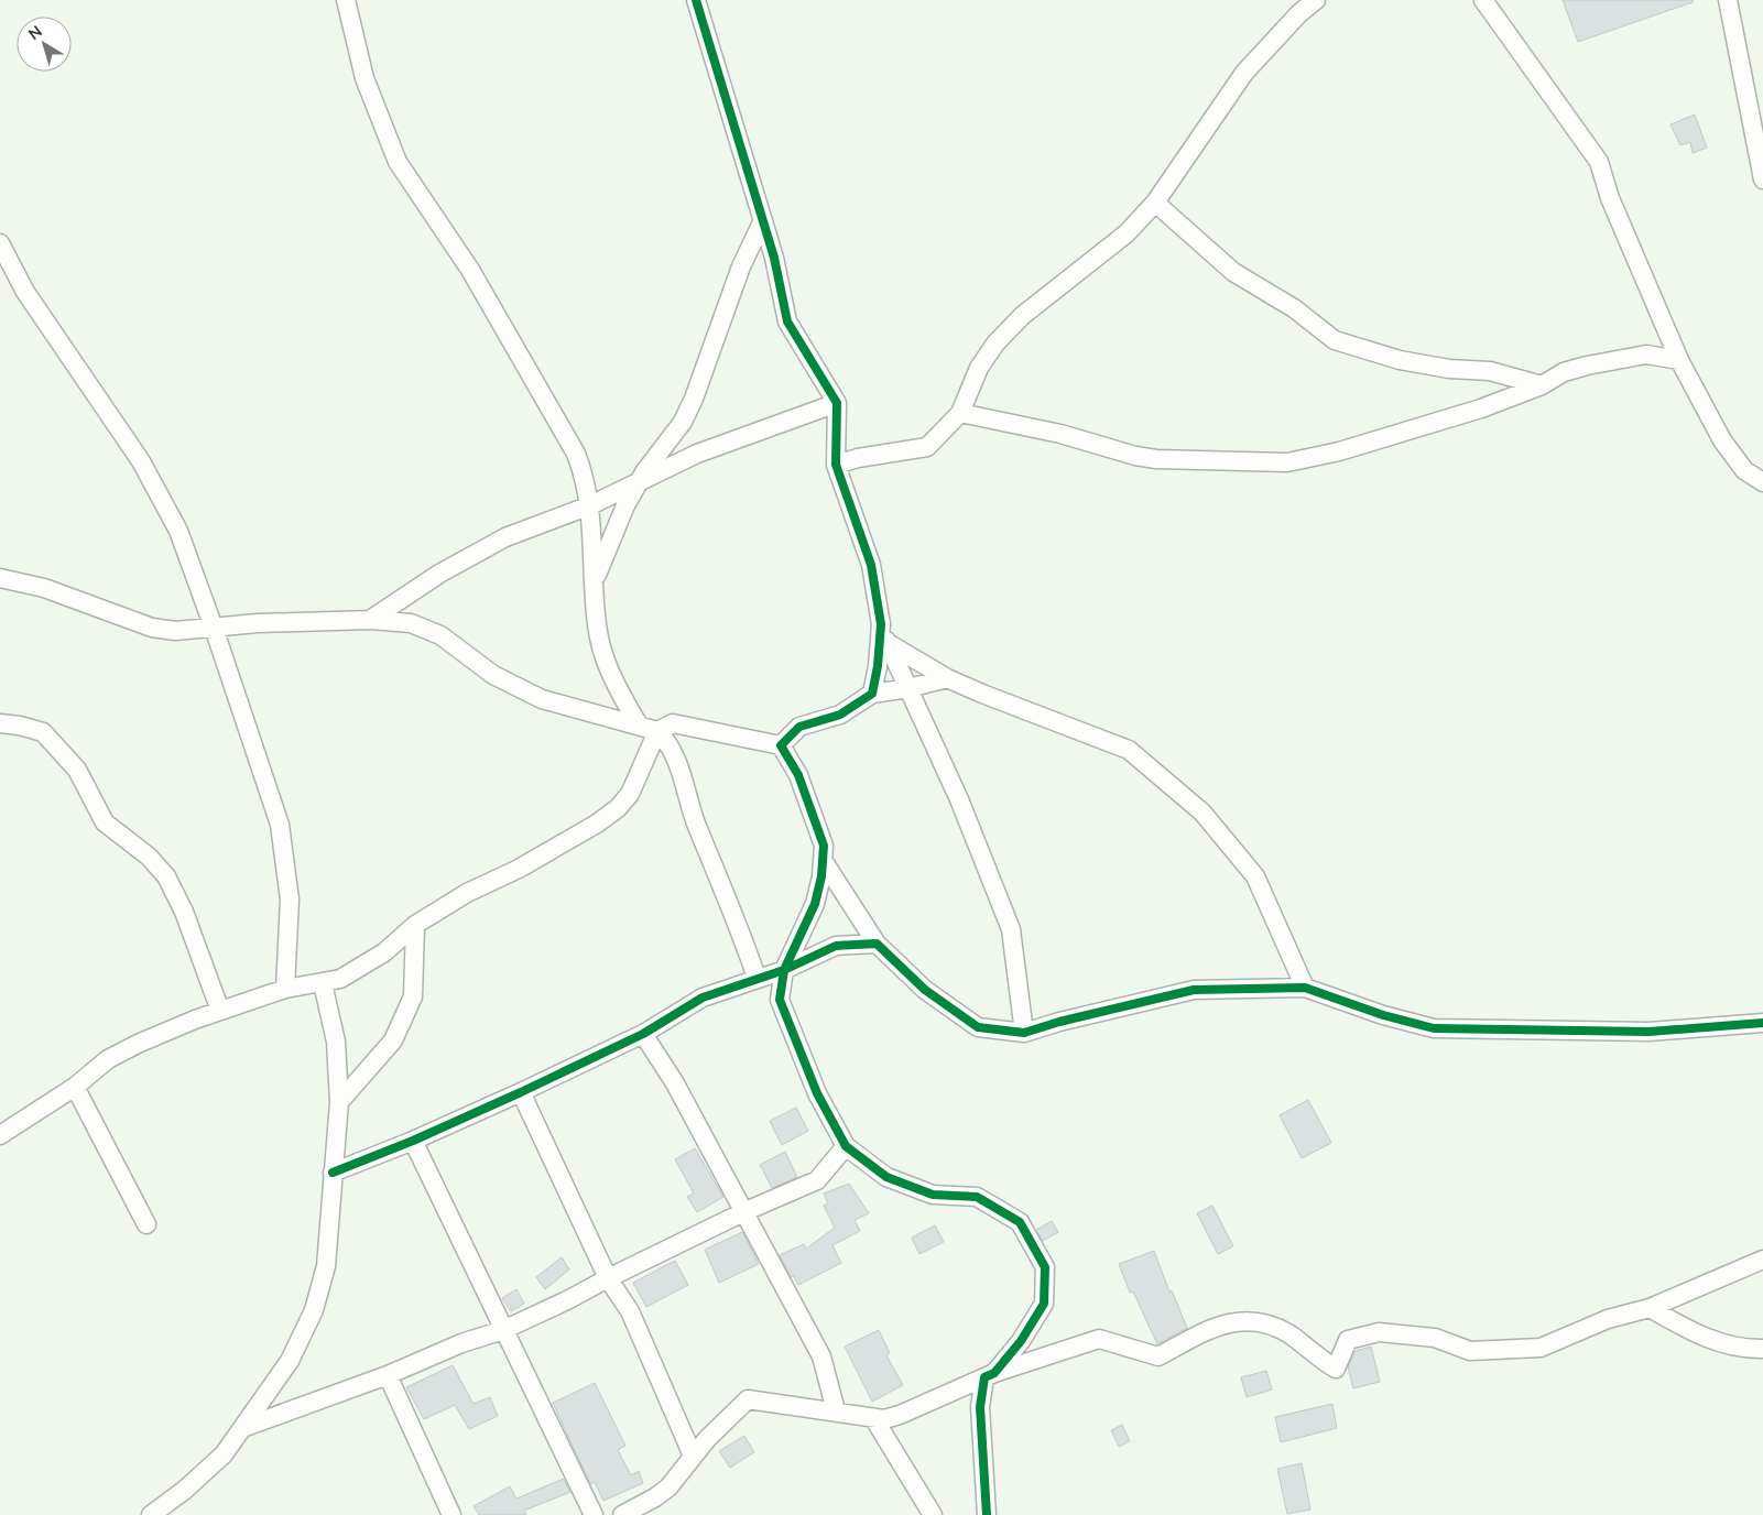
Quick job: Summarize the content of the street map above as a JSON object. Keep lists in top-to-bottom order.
{
  "north": "top left"
}
